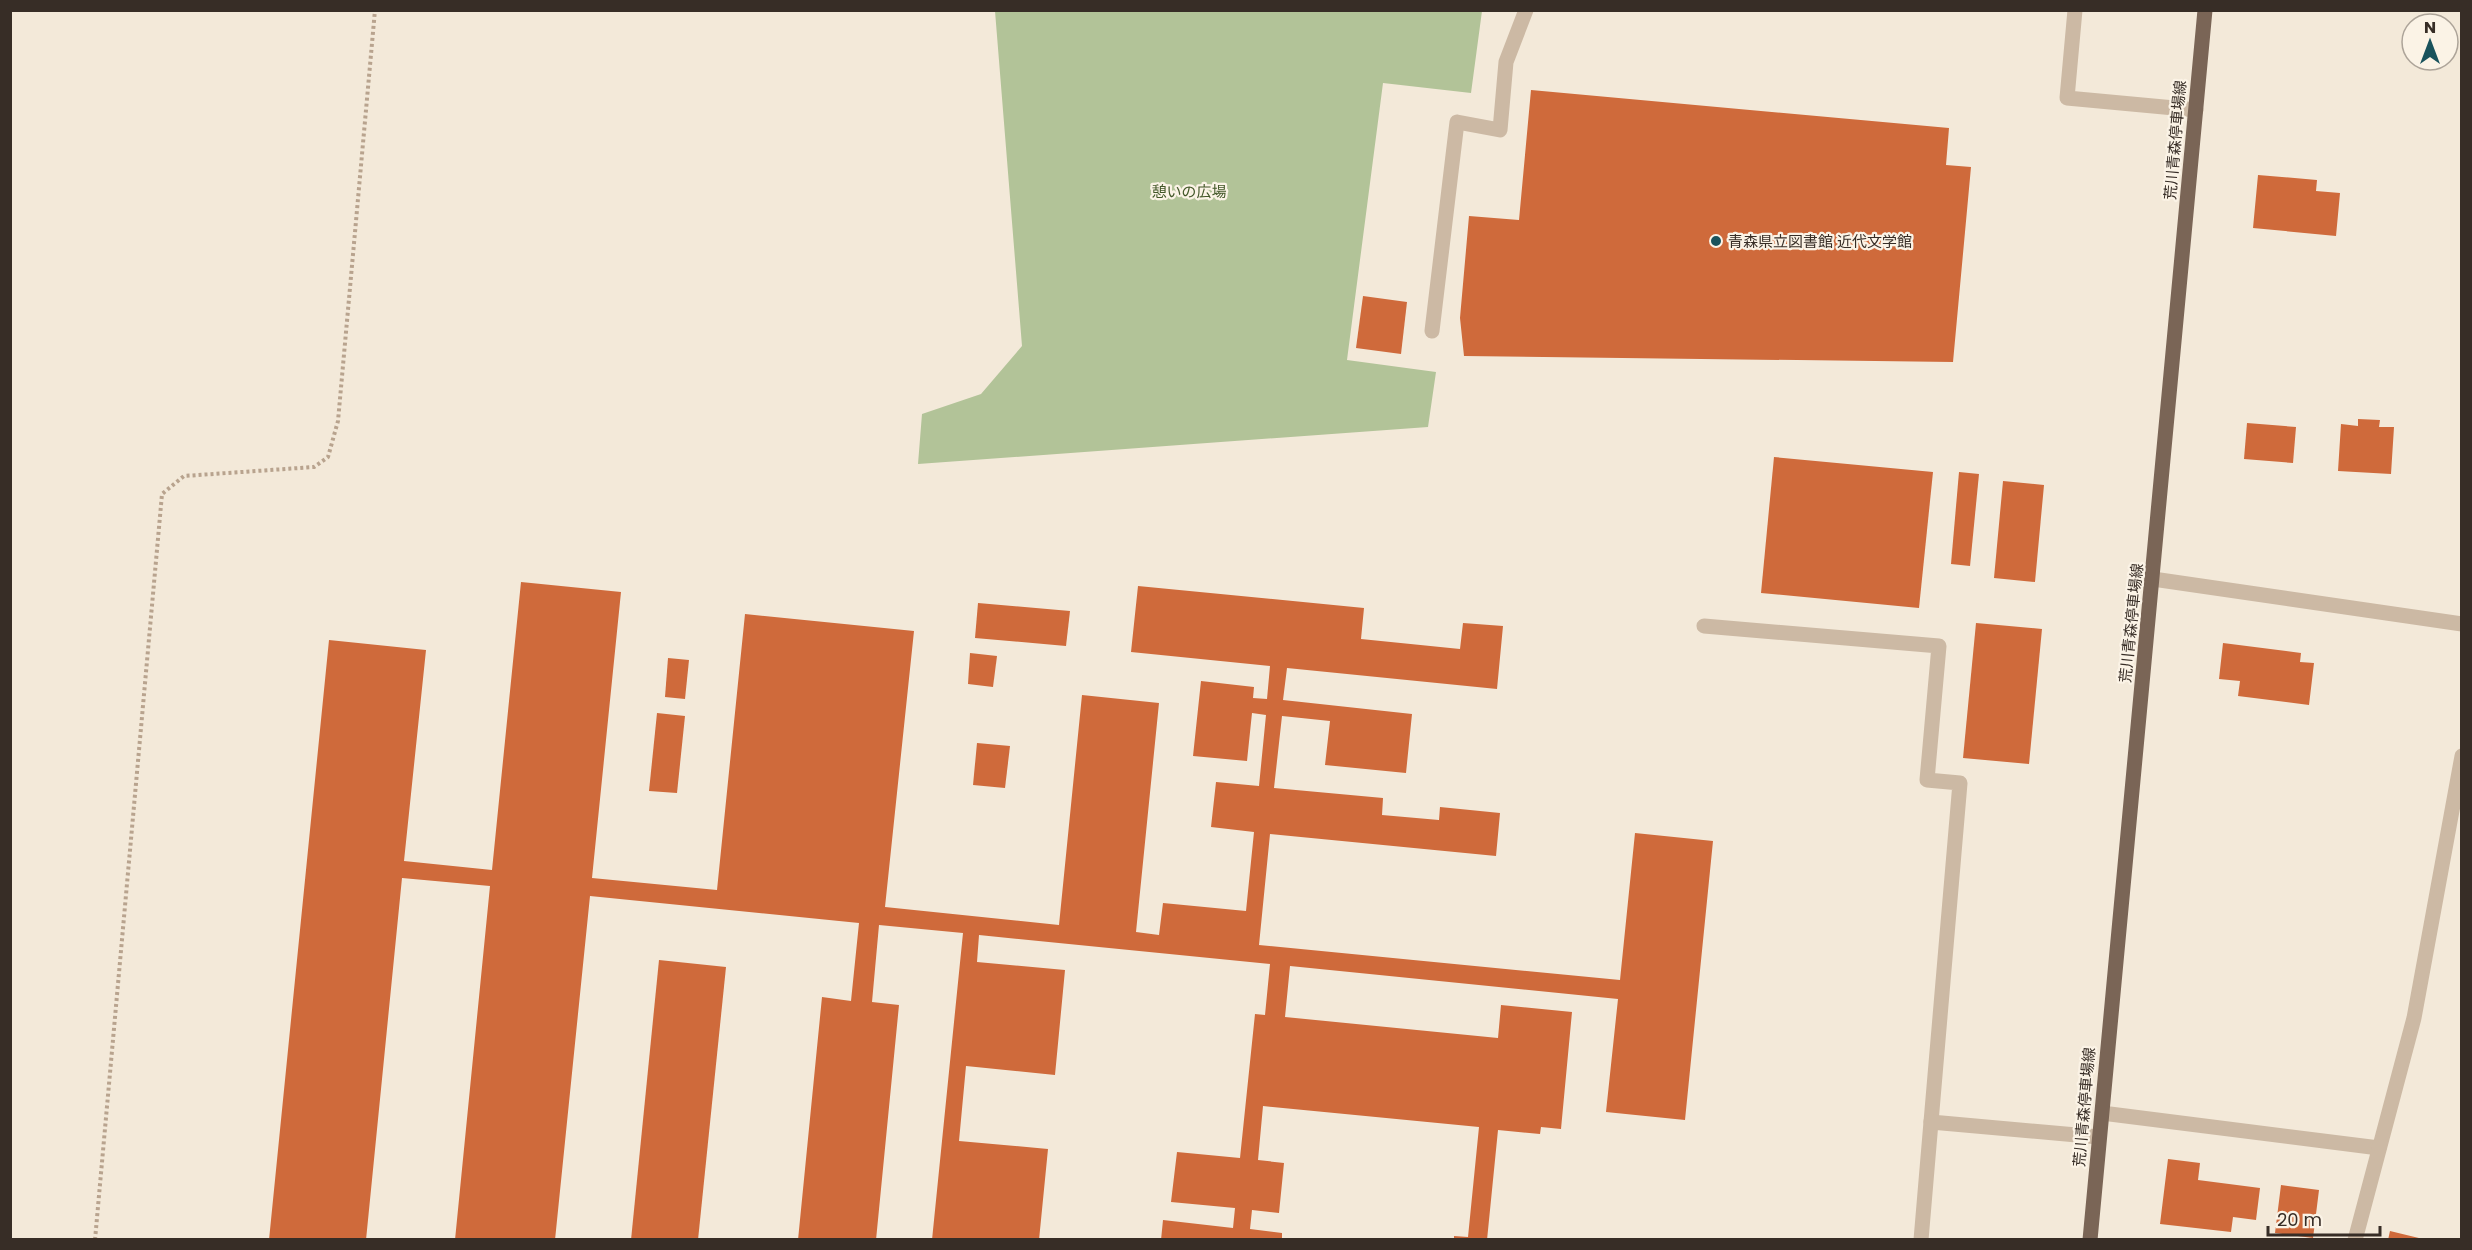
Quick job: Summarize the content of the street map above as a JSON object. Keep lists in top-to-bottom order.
{
  "streets": {
    "main road": ["荒川青森停車場線"]
  },
  "parks": ["憩いの広場"],
  "places": ["青森県立図書館 近代文学館"],
  "scale_bar": "20 m",
  "north": "top"
}
